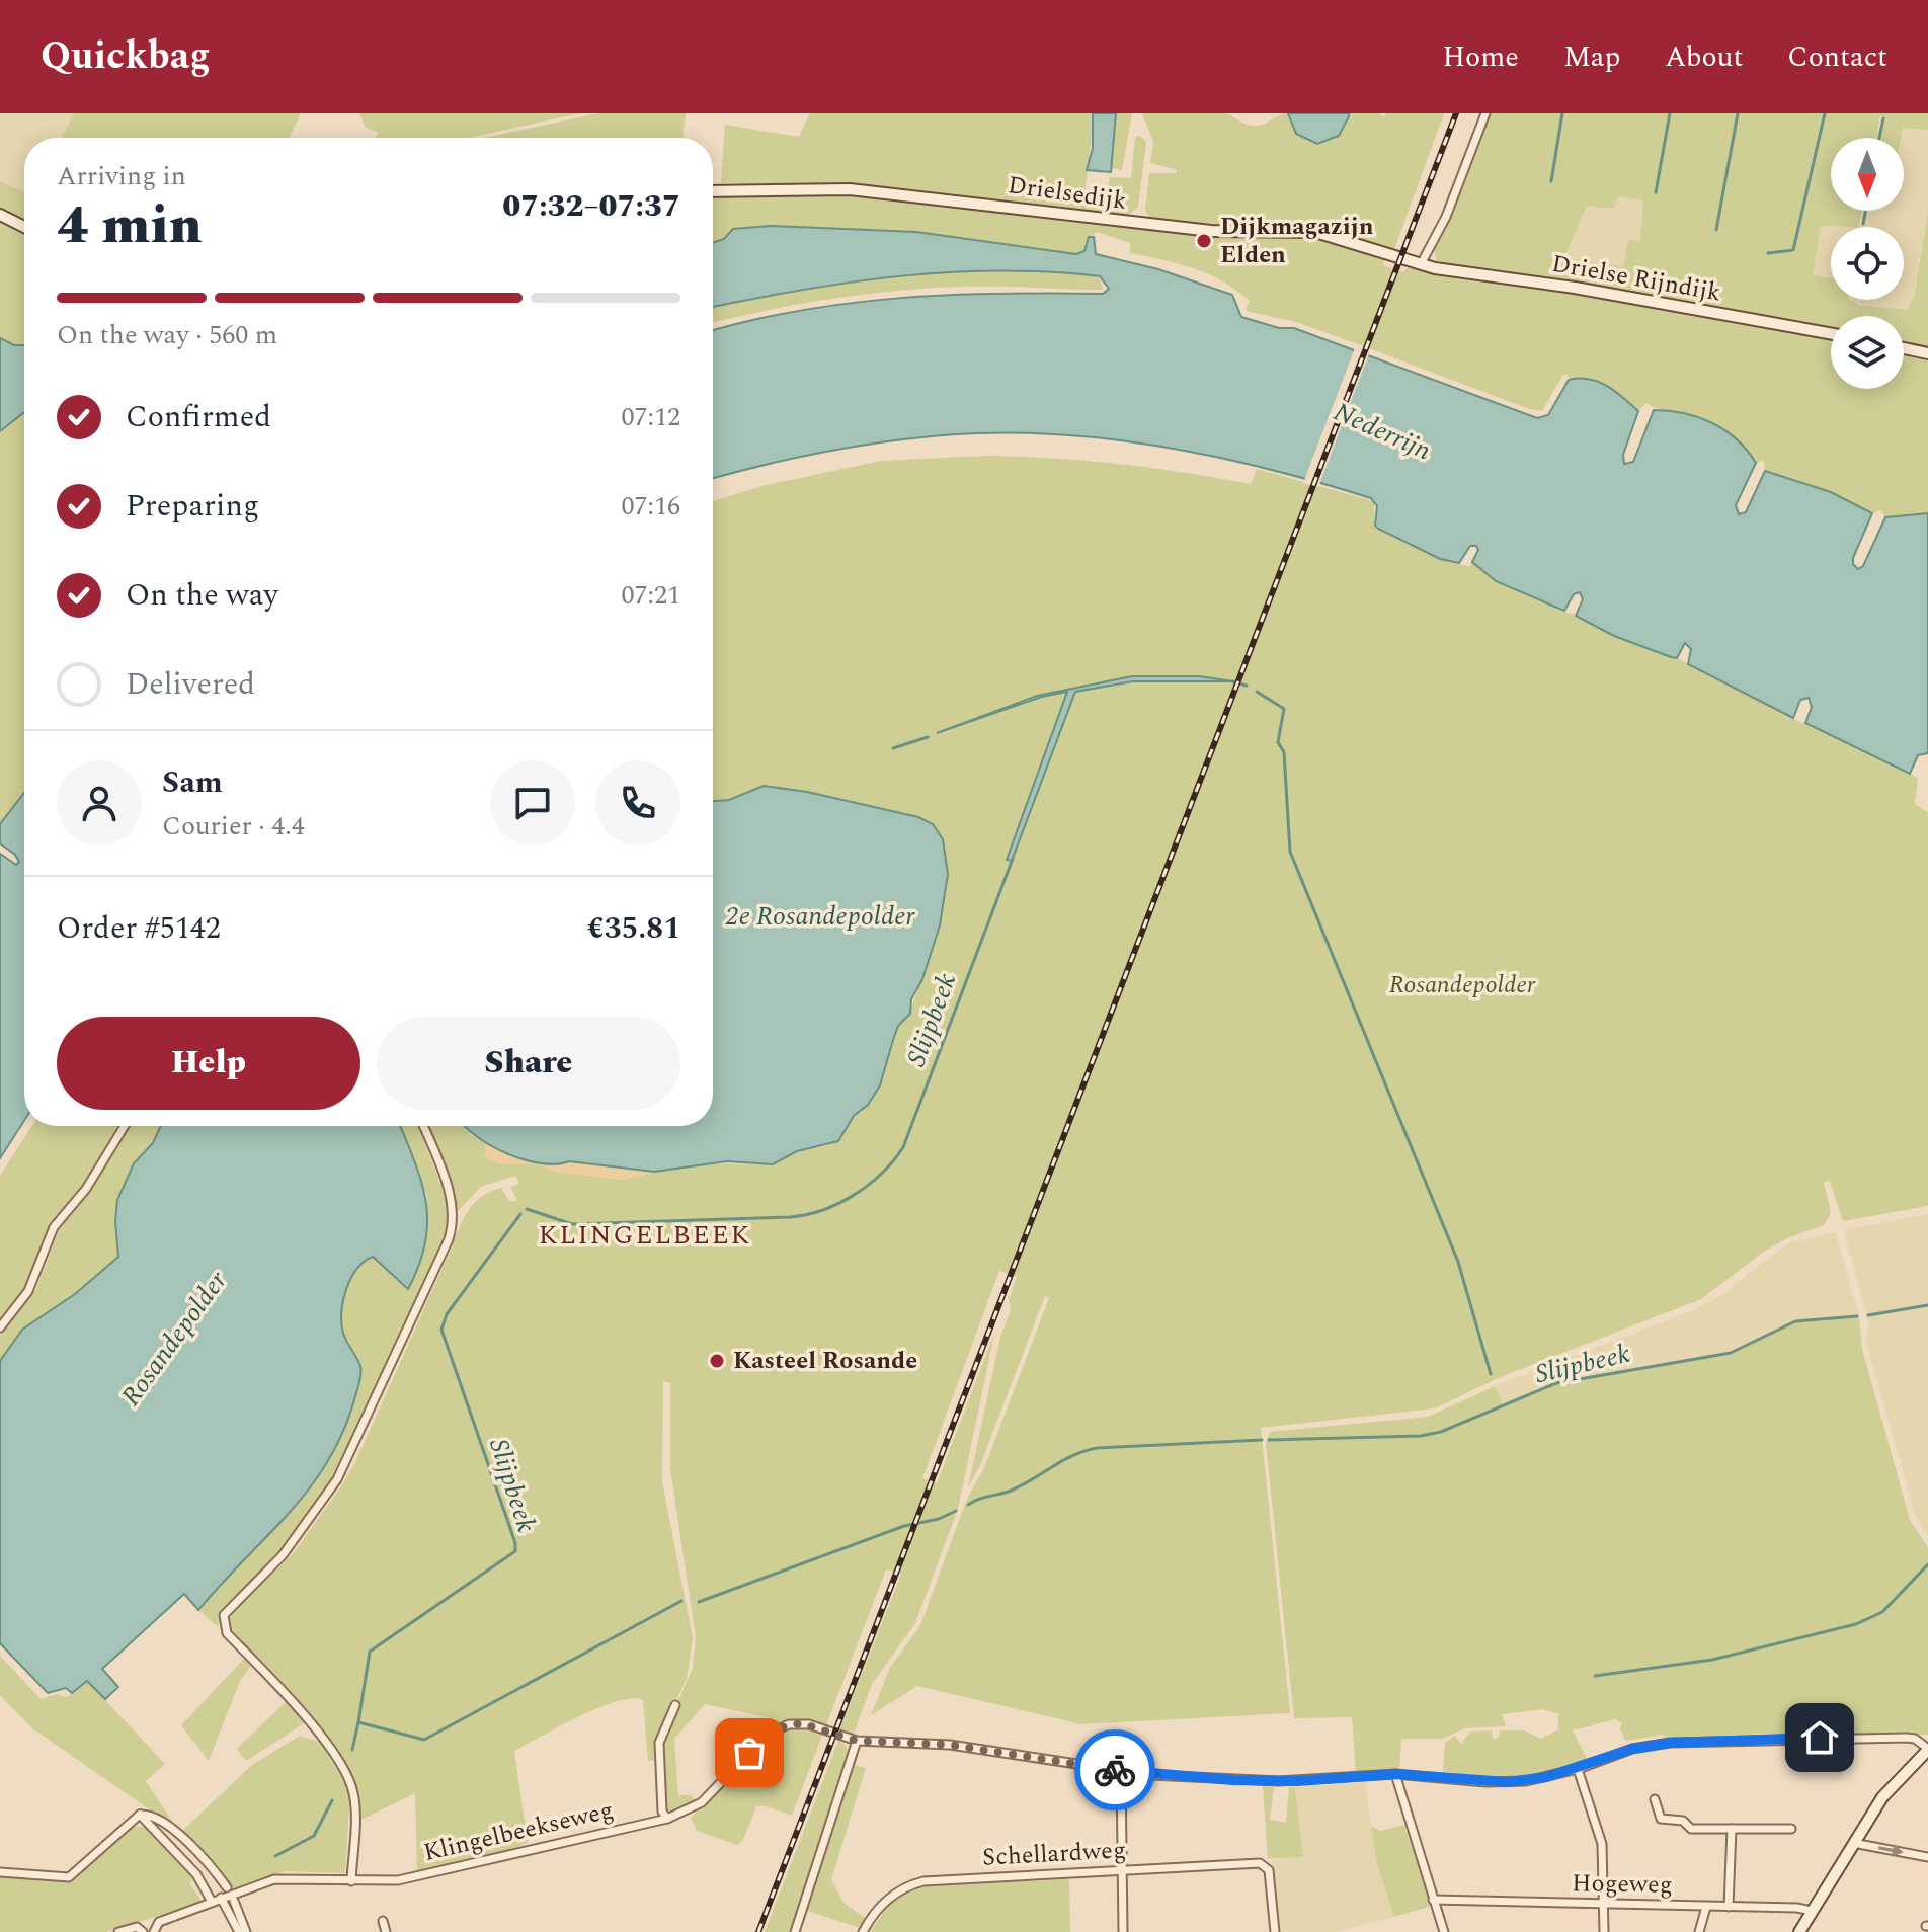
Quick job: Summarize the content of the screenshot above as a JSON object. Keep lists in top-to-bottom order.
{
  "streets": {
    "street": [
      "Drielsedijk",
      "Drielse Rijndijk",
      "Klingelbeekseweg",
      "Schellardweg",
      "Hogeweg"
    ]
  },
  "crossings": [
    ["Drielsedijk", "Drielse Rijndijk"]
  ],
  "districts": ["KLINGELBEEK"],
  "water": [
    "Nederrijn",
    "2e Rosandepolder",
    "Slijpbeek",
    "Rosandepolder"
  ],
  "parks": ["Rosandepolder"],
  "places": ["Dijkmagazijn Elden", "Kasteel Rosande"],
  "north": "bottom",
  "page": {
    "header": "Quickbag",
    "nav": [
      "Home",
      "Map",
      "About",
      "Contact"
    ],
    "heading": ["4 min", "Arriving in", "07:32–07:37"],
    "panel": [
      "Sam",
      "Courier · 4.4",
      "Order #5142",
      "€35.81"
    ],
    "bar": "On the way · 560 m",
    "list": [
      ["Confirmed", "07:12"],
      ["Preparing", "07:16"],
      ["On the way", "07:21"],
      "Delivered"
    ],
    "buttons": ["Help", "Share"]
  }
}
